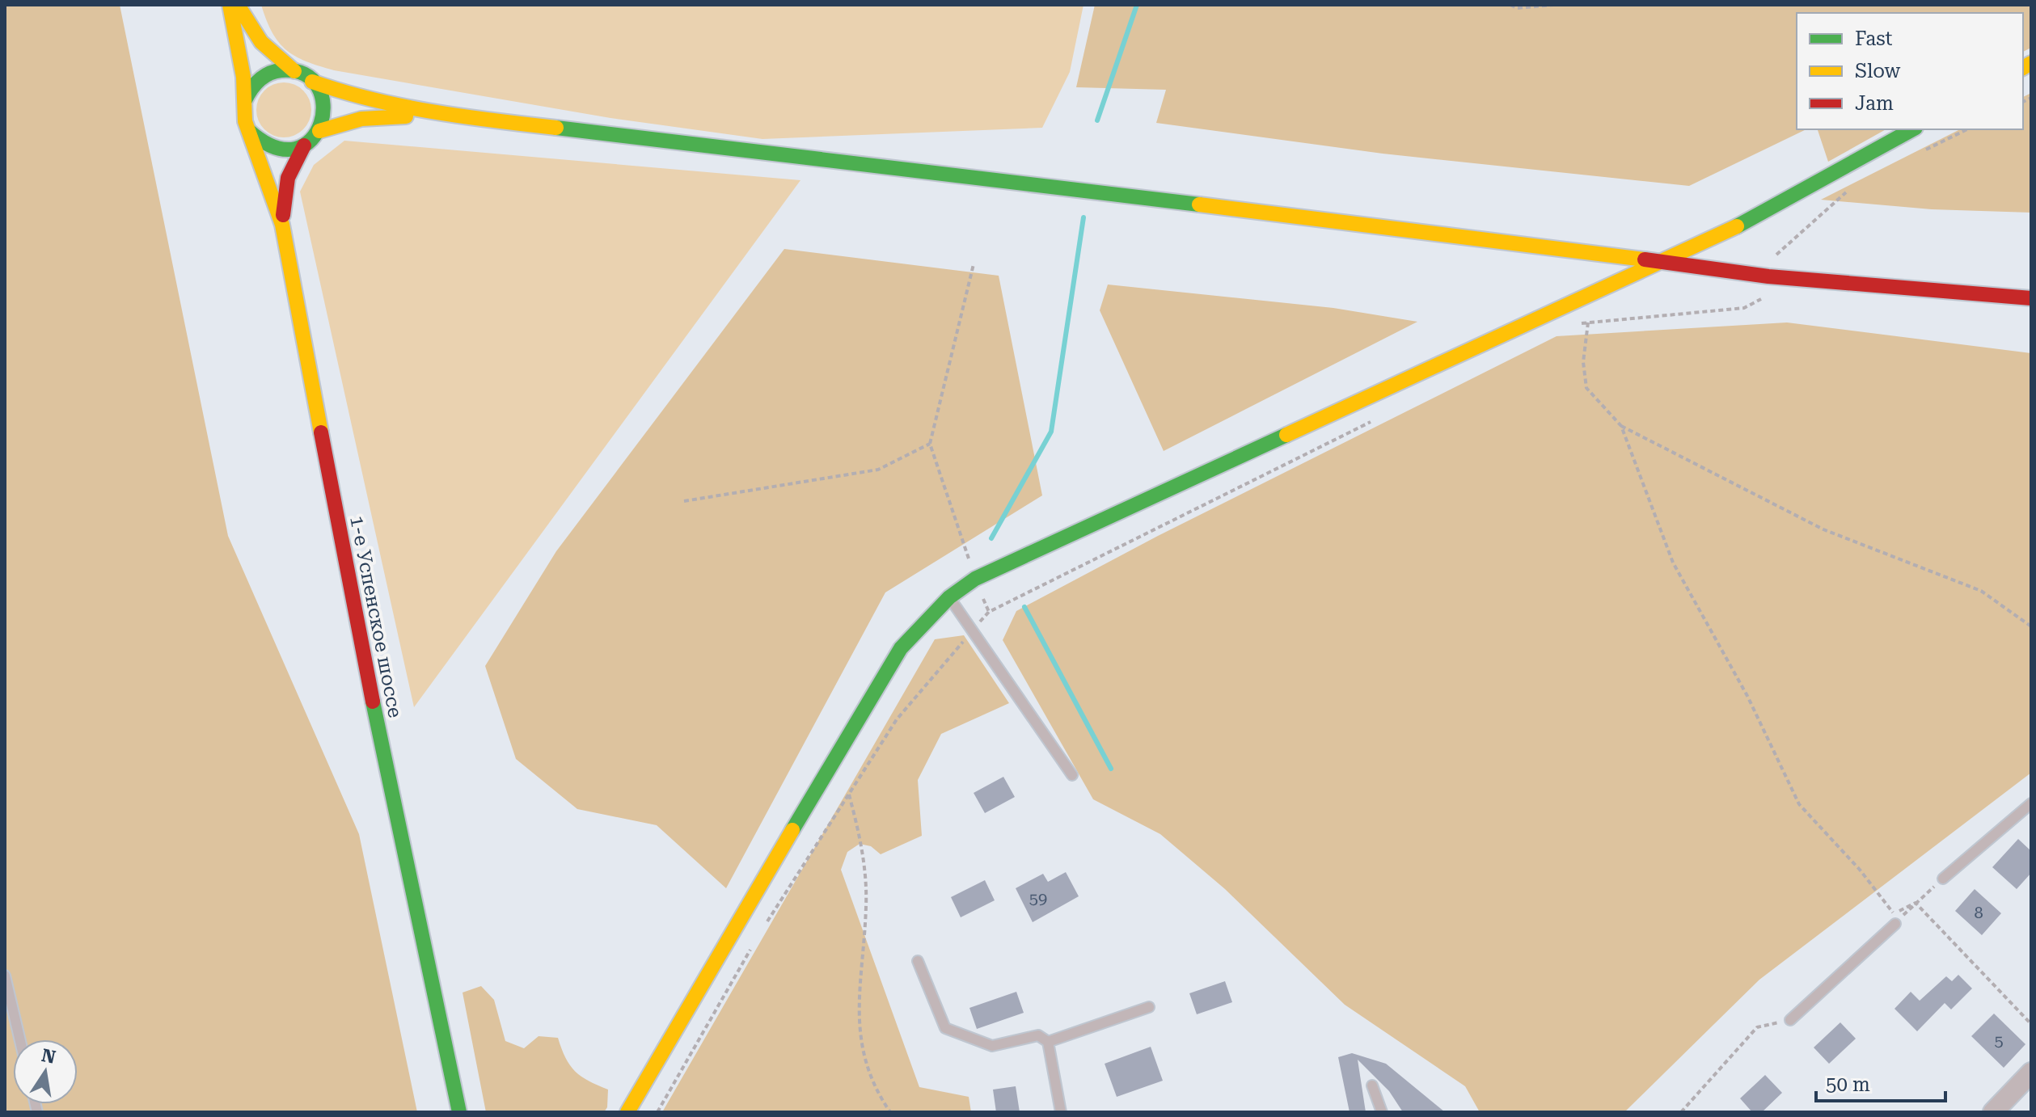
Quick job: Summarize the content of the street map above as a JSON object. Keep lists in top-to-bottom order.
{
  "streets": {
    "main road": ["1-е Успенское шоссе"]
  },
  "house_numbers": ["59", "8", "5"],
  "legend": ["Fast", "Slow", "Jam"],
  "scale_bar": "50 m",
  "north": "top"
}
